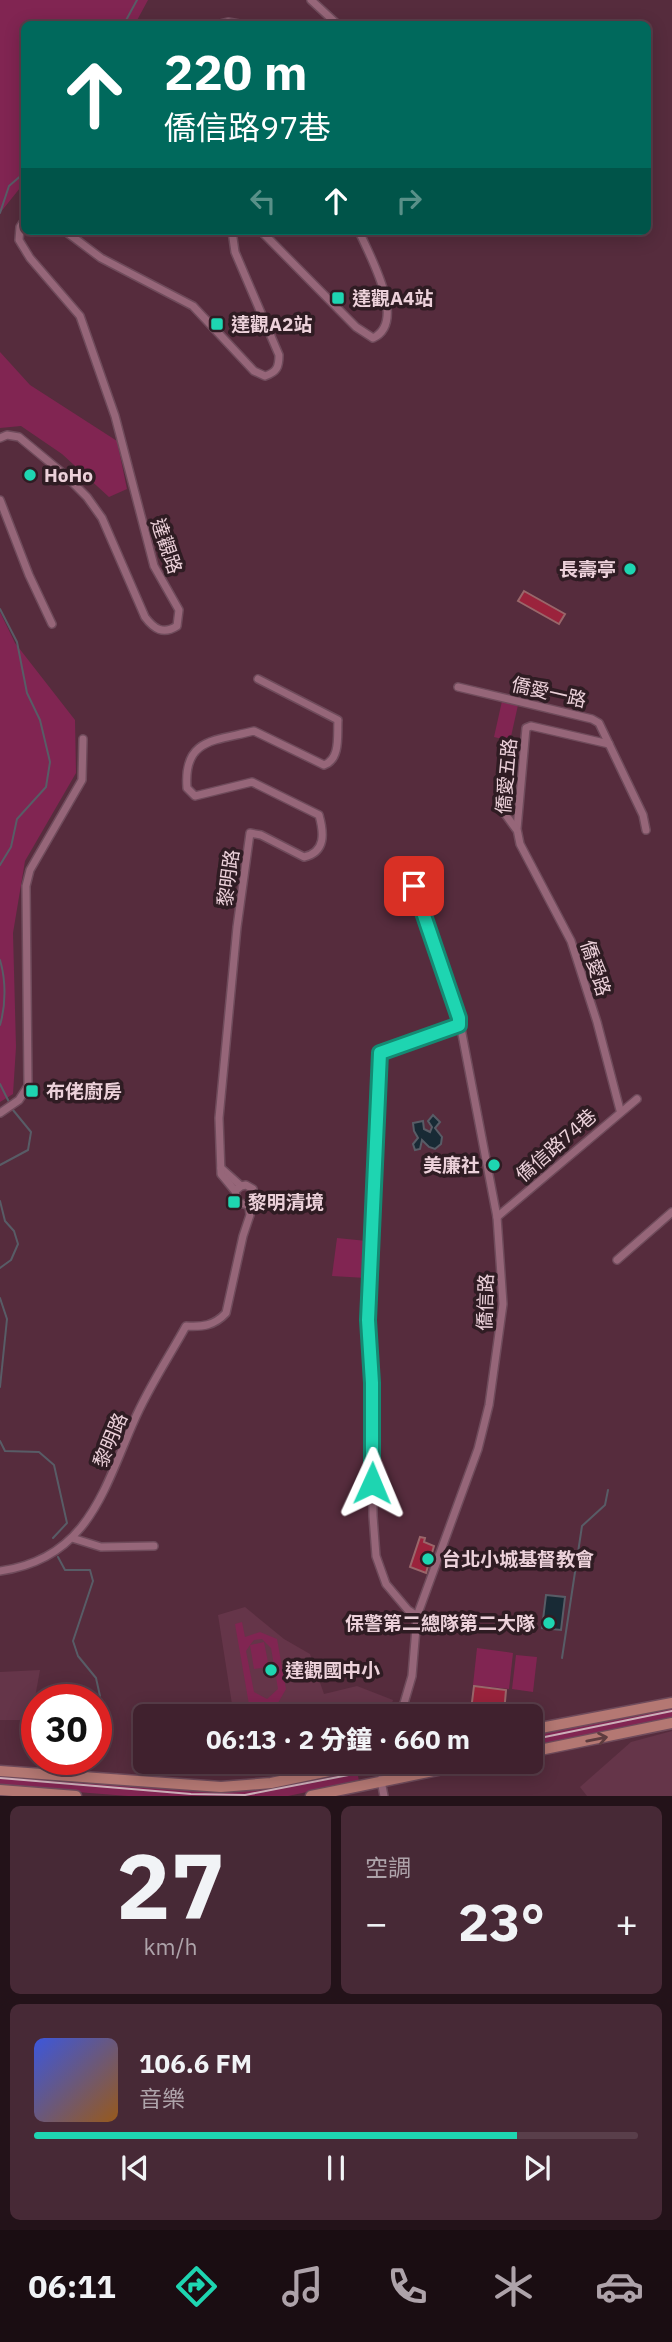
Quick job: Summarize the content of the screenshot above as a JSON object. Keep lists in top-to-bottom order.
{
  "streets": {
    "street": [
      "達觀路",
      "僑愛一路",
      "僑愛五路",
      "黎明路",
      "僑愛路",
      "僑信路74巷",
      "僑信路"
    ]
  },
  "crossings": [
    ["僑愛一路", "僑愛五路"],
    ["僑愛五路", "僑愛路"],
    ["僑愛路", "僑信路74巷"],
    ["僑信路74巷", "僑信路"]
  ],
  "places": {
    "transit": [
      "達觀A4站",
      "達觀A2站",
      "布佬廚房",
      "黎明清境"
    ],
    "other": [
      "HoHo",
      "長壽亭",
      "美廉社",
      "台北小城基督教會",
      "保警第二總隊第二大隊",
      "達觀國中小"
    ]
  },
  "page": {
    "turn": ["220 m", "僑信路97巷"],
    "limit": "30",
    "trip": "06:13 · 2 分鐘 · 660 m",
    "tile": [
      ["27", "km/h"],
      "空調"
    ],
    "heat": ["−", "23°", "+"],
    "song": ["106.6 FM", "音樂"],
    "tabs": "06:11"
  }
}
